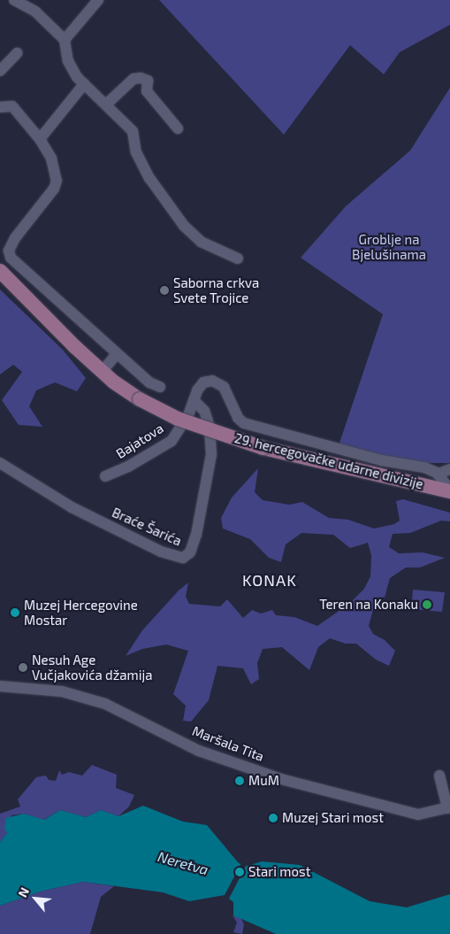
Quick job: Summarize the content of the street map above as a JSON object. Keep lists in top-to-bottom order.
{
  "streets": {
    "main road": ["29. hercegovačke udarne divizije"],
    "street": ["Bajatova", "Braće Šarića", "Maršala Tita"]
  },
  "crossings": [
    ["Bajatova", "Braće Šarića"]
  ],
  "districts": ["KONAK"],
  "water": ["Neretva"],
  "parks": ["Groblje na Bjelušinama"],
  "places": [
    "Saborna crkva Svete Trojice",
    "Teren na Konaku",
    "Muzej Hercegovine Mostar",
    "Nesuh Age Vučjakovića džamija",
    "MuM",
    "Muzej Stari most",
    "Stari most"
  ],
  "north": "top left"
}
